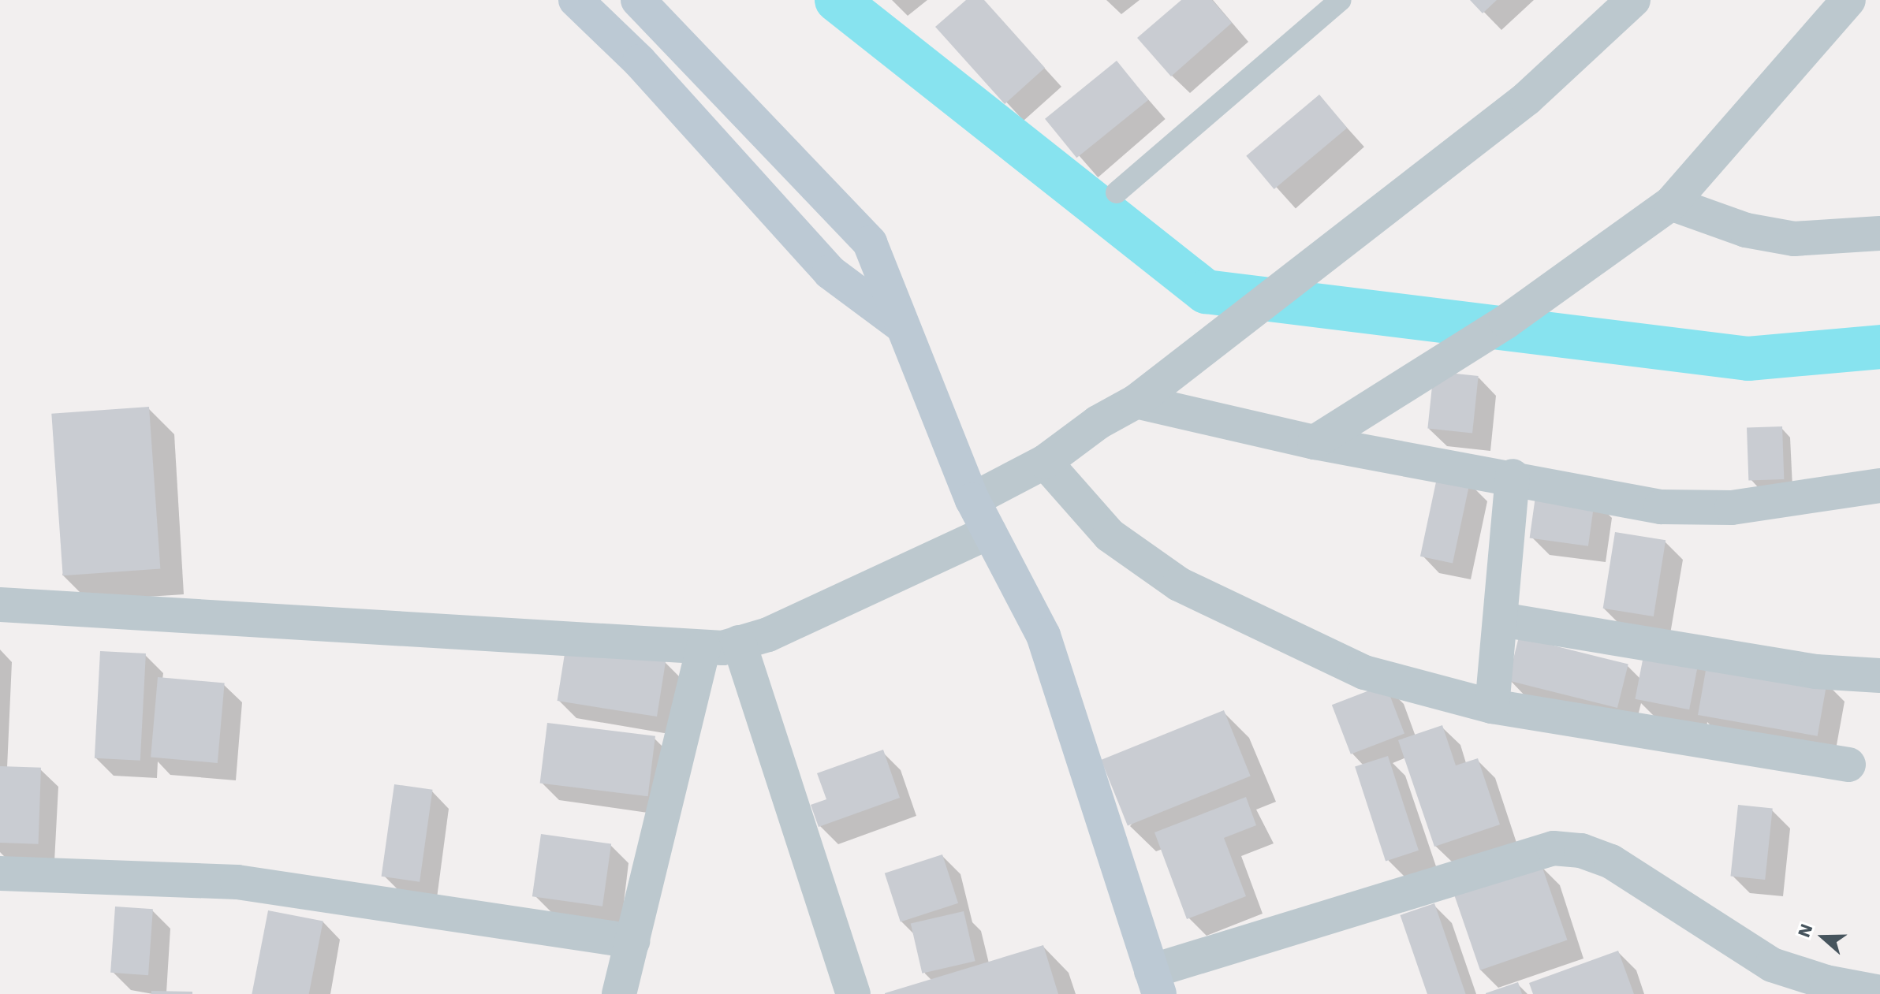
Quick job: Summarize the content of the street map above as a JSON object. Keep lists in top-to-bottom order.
{
  "north": "left"
}
